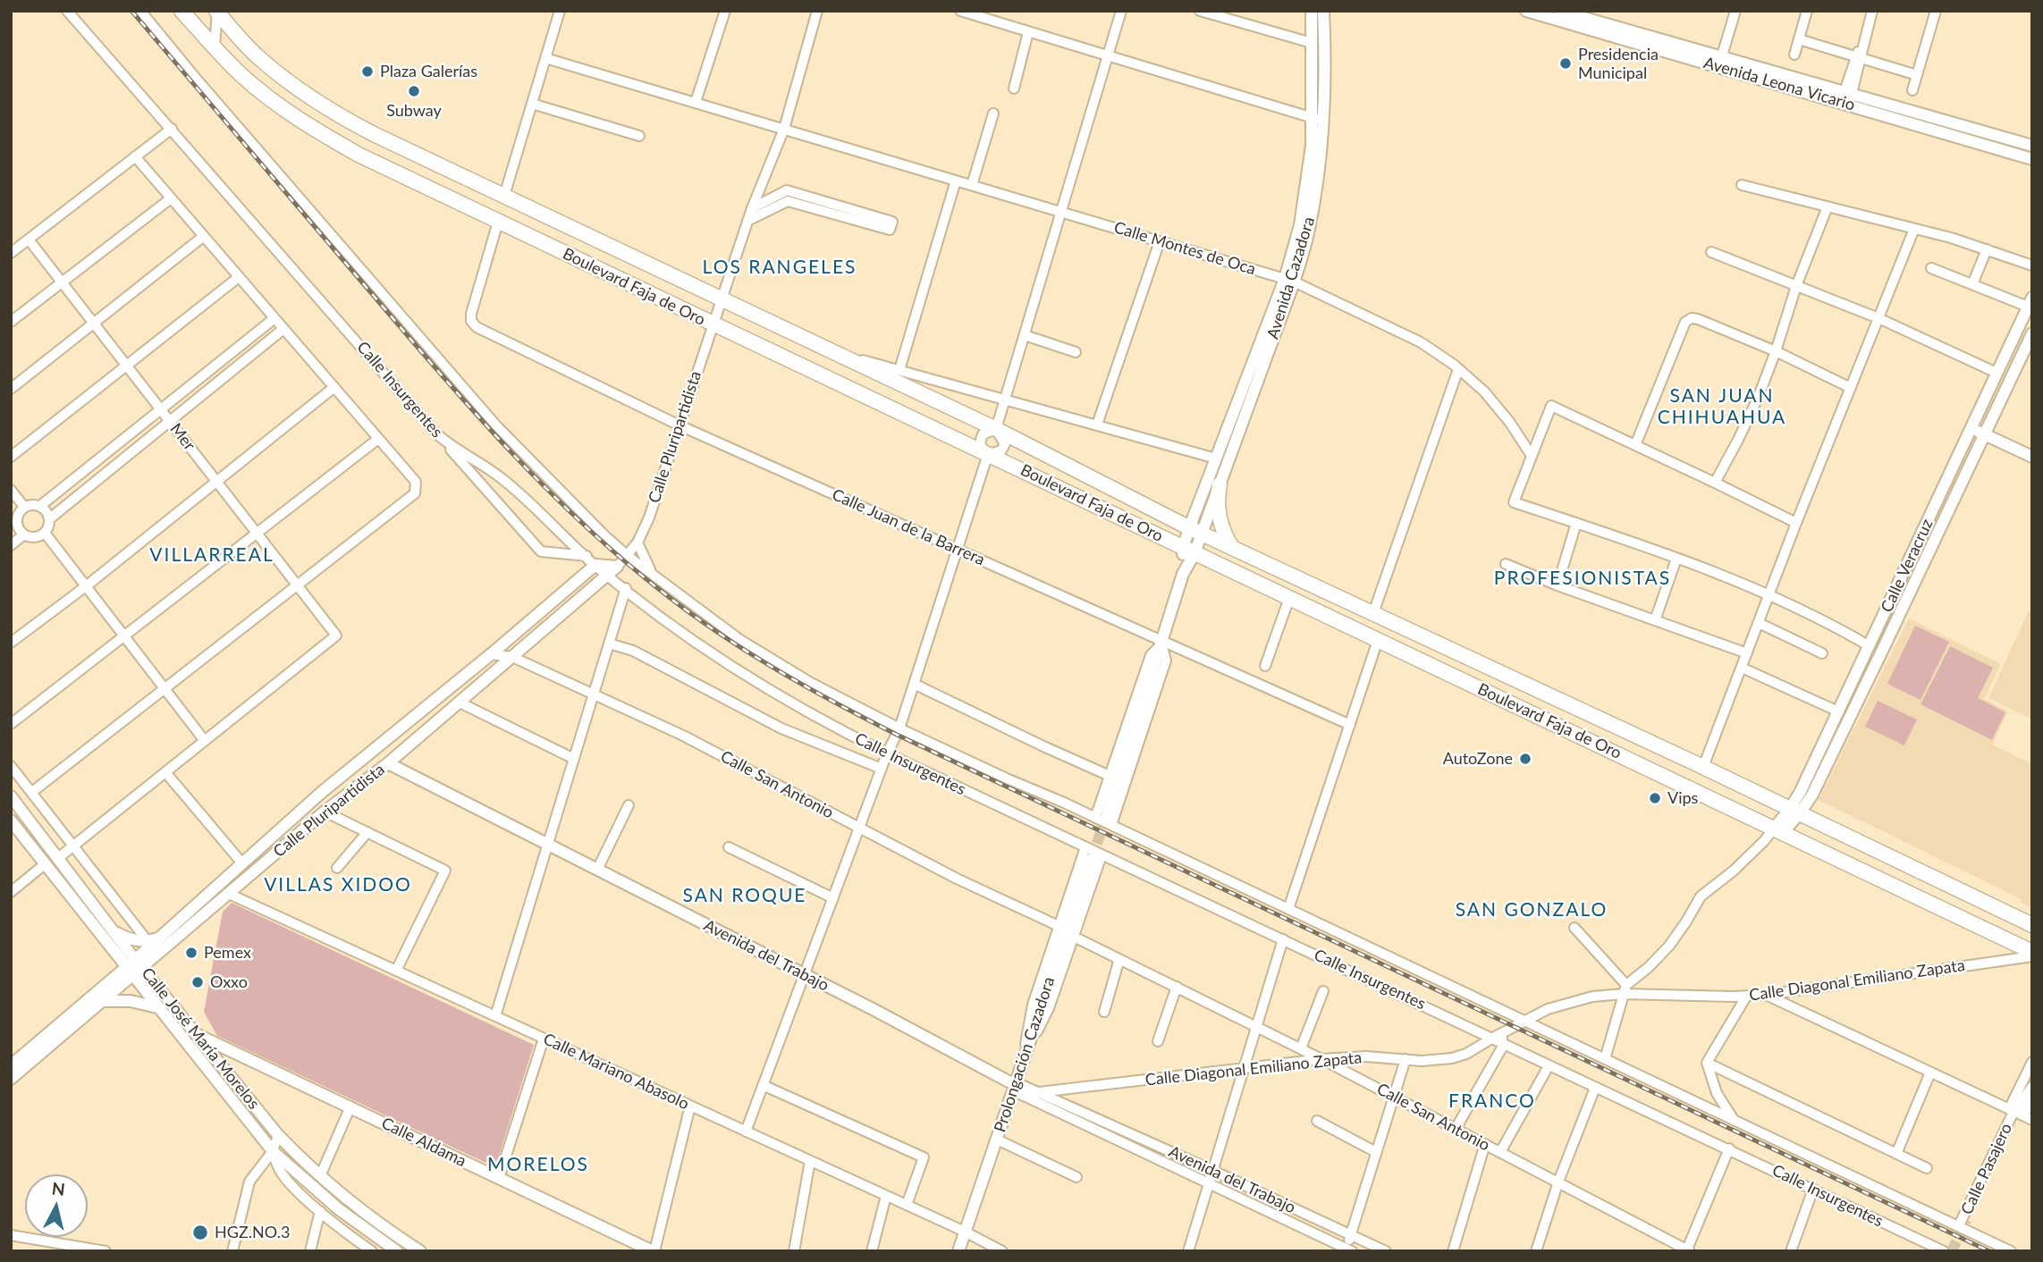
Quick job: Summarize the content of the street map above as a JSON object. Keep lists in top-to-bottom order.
{
  "streets": {
    "main road": ["Boulevard Faja de Oro"],
    "street": [
      "Avenida Leona Vicario",
      "Calle Montes de Oca",
      "Avenida Cazadora",
      "Calle Insurgentes",
      "Mer",
      "Calle Pluripartidista",
      "Calle Juan de la Barrera",
      "Calle Veracruz",
      "Calle San Antonio",
      "Avenida del Trabajo",
      "Calle Diagonal Emiliano Zapata",
      "Calle José María Morelos",
      "Prolongación Cazadora",
      "Calle Mariano Abasolo",
      "Calle Aldama",
      "Calle Pasajero"
    ]
  },
  "crossings": [
    ["Calle Montes de Oca", "Avenida Cazadora"],
    ["Calle Montes de Oca", "Calle Pluripartidista"],
    ["Avenida Cazadora", "Boulevard Faja de Oro"],
    ["Boulevard Faja de Oro", "Calle Pluripartidista"],
    ["Boulevard Faja de Oro", "Calle Juan de la Barrera"],
    ["Boulevard Faja de Oro", "Calle Veracruz"],
    ["Boulevard Faja de Oro", "Calle Diagonal Emiliano Zapata"],
    ["Calle Insurgentes", "Calle Pluripartidista"],
    ["Calle Insurgentes", "Calle Diagonal Emiliano Zapata"],
    ["Calle Insurgentes", "Prolongación Cazadora"],
    ["Calle Insurgentes", "Calle Pasajero"],
    ["Calle Pluripartidista", "Calle Juan de la Barrera"],
    ["Calle Pluripartidista", "Calle San Antonio"],
    ["Calle Pluripartidista", "Avenida del Trabajo"],
    ["Calle Pluripartidista", "Calle José María Morelos"],
    ["Calle Pluripartidista", "Calle Mariano Abasolo"],
    ["Calle San Antonio", "Calle Diagonal Emiliano Zapata"],
    ["Avenida del Trabajo", "Calle Diagonal Emiliano Zapata"],
    ["Avenida del Trabajo", "Prolongación Cazadora"],
    ["Calle Diagonal Emiliano Zapata", "Prolongación Cazadora"],
    ["Calle José María Morelos", "Calle Aldama"],
    ["Prolongación Cazadora", "Calle Mariano Abasolo"]
  ],
  "districts": [
    "LOS RANGELES",
    "SAN JUAN CHIHUAHUA",
    "VILLARREAL",
    "PROFESIONISTAS",
    "VILLAS XIDOO",
    "SAN ROQUE",
    "SAN GONZALO",
    "FRANCO",
    "MORELOS"
  ],
  "places": [
    "Presidencia Municipal",
    "Plaza Galerías",
    "Subway",
    "AutoZone",
    "Vips",
    "Pemex",
    "Oxxo",
    "HGZ.NO.3"
  ],
  "north": "top"
}
